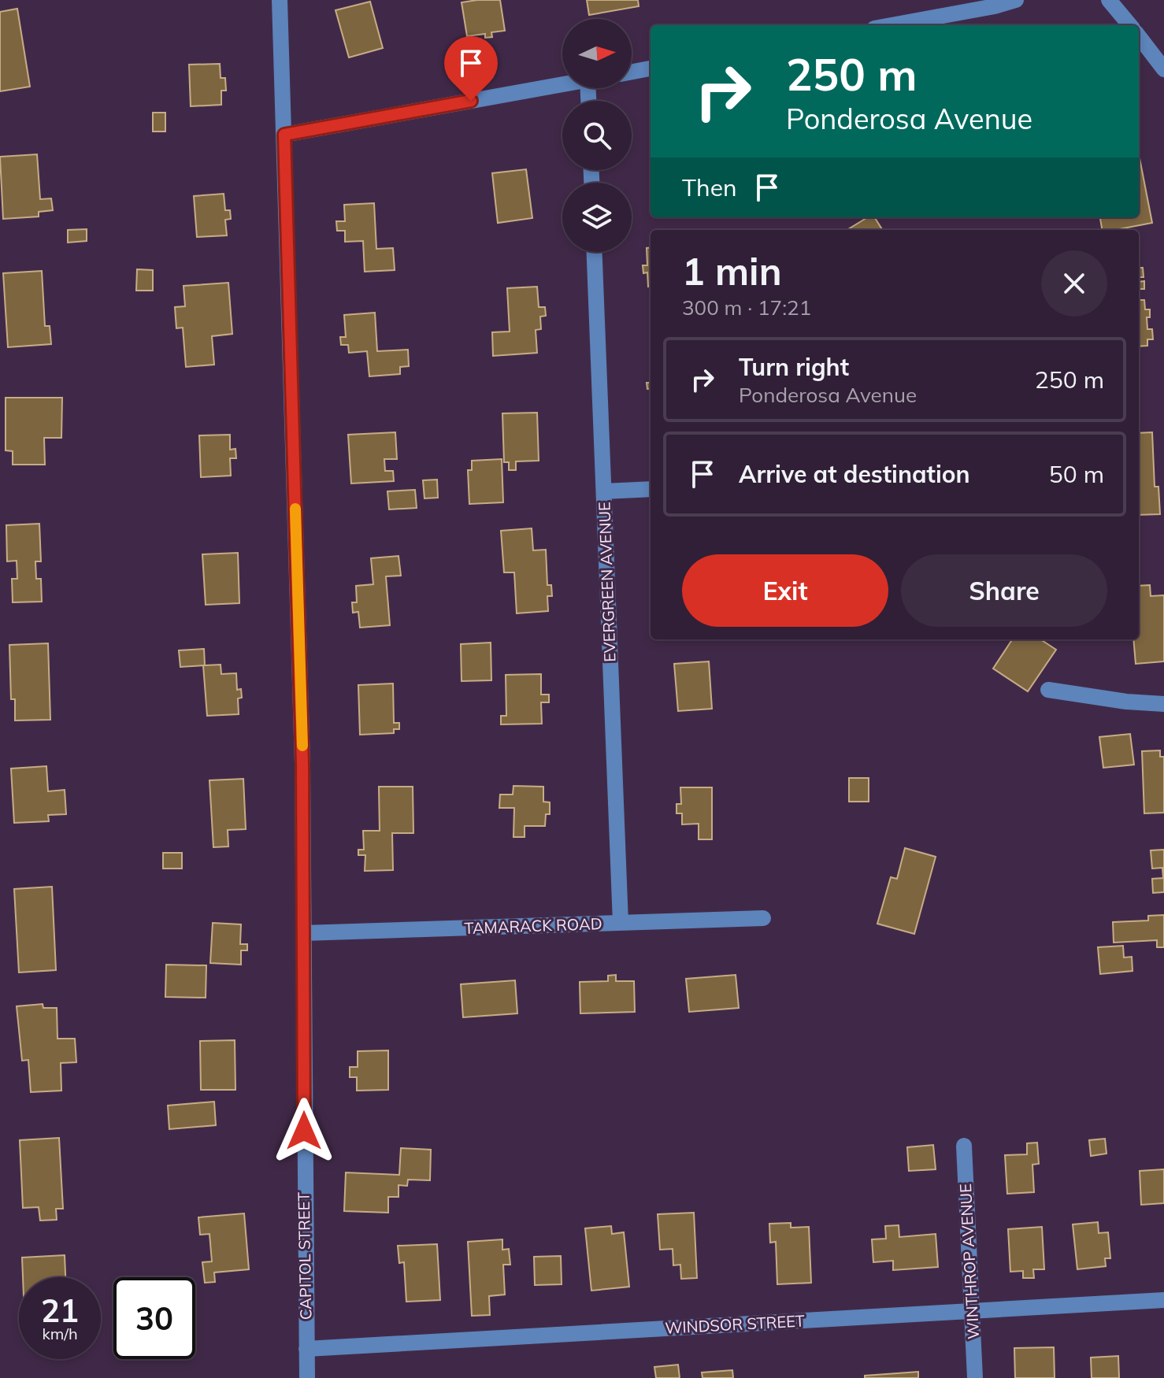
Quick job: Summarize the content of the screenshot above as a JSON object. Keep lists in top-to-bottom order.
{
  "streets": {
    "street": [
      "EVERGREEN AVENUE",
      "TAMARACK ROAD",
      "CAPITOL STREET",
      "WINTHROP AVENUE",
      "WINDSOR STREET"
    ]
  },
  "crossings": [
    ["EVERGREEN AVENUE", "TAMARACK ROAD"],
    ["TAMARACK ROAD", "CAPITOL STREET"],
    ["CAPITOL STREET", "WINDSOR STREET"],
    ["WINTHROP AVENUE", "WINDSOR STREET"]
  ],
  "north": "right",
  "page": {
    "turn": ["250 m", "Ponderosa Avenue"],
    "then": "Then",
    "heading": ["1 min", "300 m · 17:21"],
    "list": [
      {
        "name": "Turn right",
        "note": "Ponderosa Avenue",
        "value": "250 m"
      },
      {
        "name": "Arrive at destination",
        "value": "50 m"
      }
    ],
    "buttons": ["Exit", "Share"],
    "speed": "21 km/h",
    "limit": "30"
  }
}
